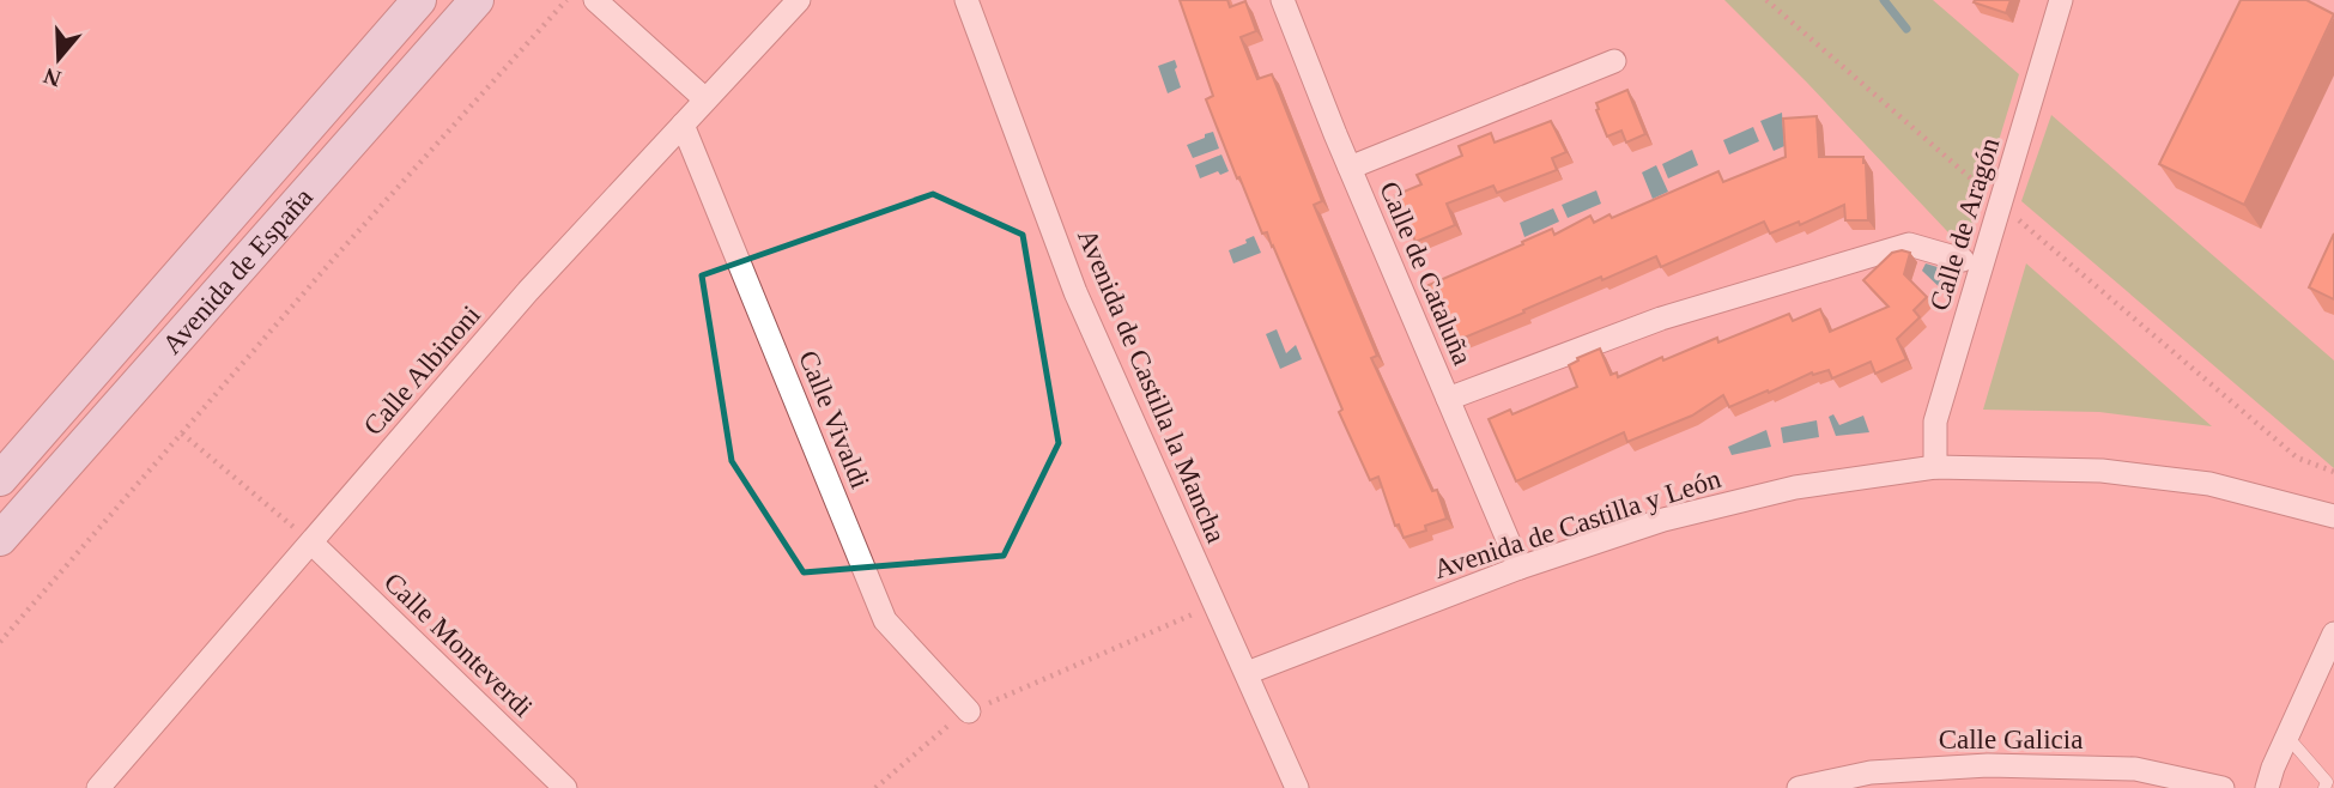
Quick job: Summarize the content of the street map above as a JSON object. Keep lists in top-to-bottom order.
{
  "streets": {
    "main road": ["Avenida de España"],
    "street": [
      "Calle de Aragón",
      "Calle de Cataluña",
      "Calle Albinoni",
      "Avenida de Castilla la Mancha",
      "Calle Vivaldi",
      "Avenida de Castilla y León",
      "Calle Monteverdi",
      "Calle Galicia"
    ]
  },
  "crossings": [
    ["Calle de Aragón", "Avenida de Castilla y León"],
    ["Calle de Cataluña", "Avenida de Castilla y León"],
    ["Calle Albinoni", "Calle Vivaldi"],
    ["Calle Albinoni", "Calle Monteverdi"],
    ["Avenida de Castilla la Mancha", "Avenida de Castilla y León"]
  ],
  "north": "bottom"
}
